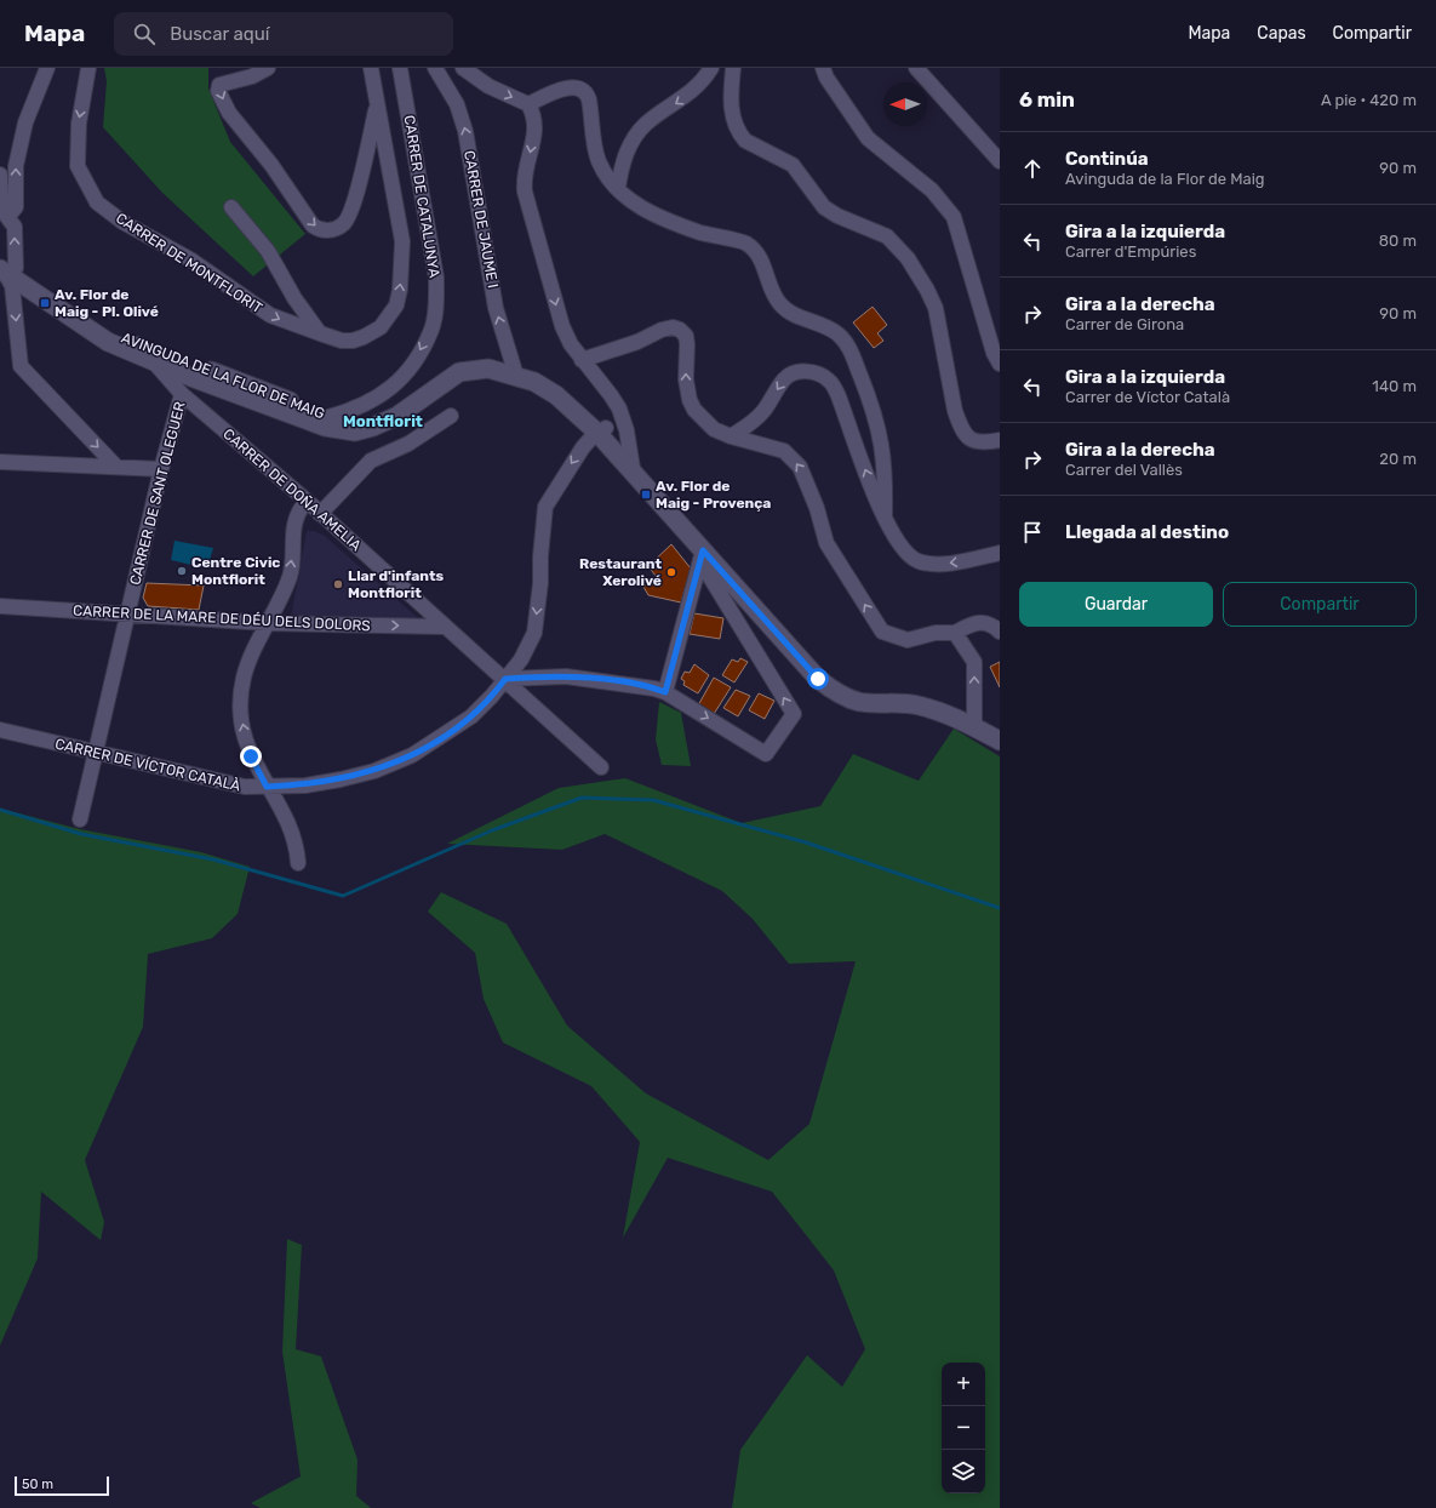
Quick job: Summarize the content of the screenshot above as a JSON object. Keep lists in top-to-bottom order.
{
  "streets": {
    "street": [
      "CARRER DE CATALUNYA",
      "CARRER DE JAUME I",
      "CARRER DE MONTFLORIT",
      "AVINGUDA DE LA FLOR DE MAIG",
      "CARRER DE DOÑA AMELIA",
      "CARRER DE SANT OLEGUER",
      "CARRER DE LA MARE DE DÉU DELS DOLORS",
      "CARRER DE VÍCTOR CATALÀ"
    ]
  },
  "crossings": [
    ["CARRER DE CATALUNYA", "AVINGUDA DE LA FLOR DE MAIG"],
    ["CARRER DE JAUME I", "AVINGUDA DE LA FLOR DE MAIG"],
    ["AVINGUDA DE LA FLOR DE MAIG", "CARRER DE DOÑA AMELIA"],
    ["AVINGUDA DE LA FLOR DE MAIG", "CARRER DE VÍCTOR CATALÀ"],
    ["CARRER DE DOÑA AMELIA", "CARRER DE SANT OLEGUER"],
    ["CARRER DE DOÑA AMELIA", "CARRER DE LA MARE DE DÉU DELS DOLORS"],
    ["CARRER DE DOÑA AMELIA", "CARRER DE VÍCTOR CATALÀ"],
    ["CARRER DE SANT OLEGUER", "CARRER DE LA MARE DE DÉU DELS DOLORS"],
    ["CARRER DE SANT OLEGUER", "CARRER DE VÍCTOR CATALÀ"]
  ],
  "one_way": ["CARRER DE CATALUNYA", "CARRER DE LA MARE DE DÉU DELS DOLORS"],
  "districts": ["Montflorit"],
  "places": {
    "transit": ["Av. Flor de Maig - Pl. Olivé", "Av. Flor de Maig - Provença"],
    "other": ["Centre Civic Montflorit", "Restaurant Xerolivé", "Llar d'infants Montflorit"]
  },
  "scale_bar": "50 m",
  "north": "left",
  "page": {
    "header": "Mapa",
    "search": "Buscar aquí",
    "nav": ["Mapa", "Capas", "Compartir"],
    "heading": ["6 min", "A pie · 420 m"],
    "list": [
      ["Continúa", "Avinguda de la Flor de Maig", "90 m"],
      ["Gira a la izquierda", "Carrer d'Empúries", "80 m"],
      ["Gira a la derecha", "Carrer de Girona", "90 m"],
      ["Gira a la izquierda", "Carrer de Víctor Català", "140 m"],
      ["Gira a la derecha", "Carrer del Vallès", "20 m"],
      "Llegada al destino"
    ],
    "buttons": ["Guardar", "Compartir"],
    "map_buttons": ["+", "−"],
    "scale": "50 m"
  }
}
